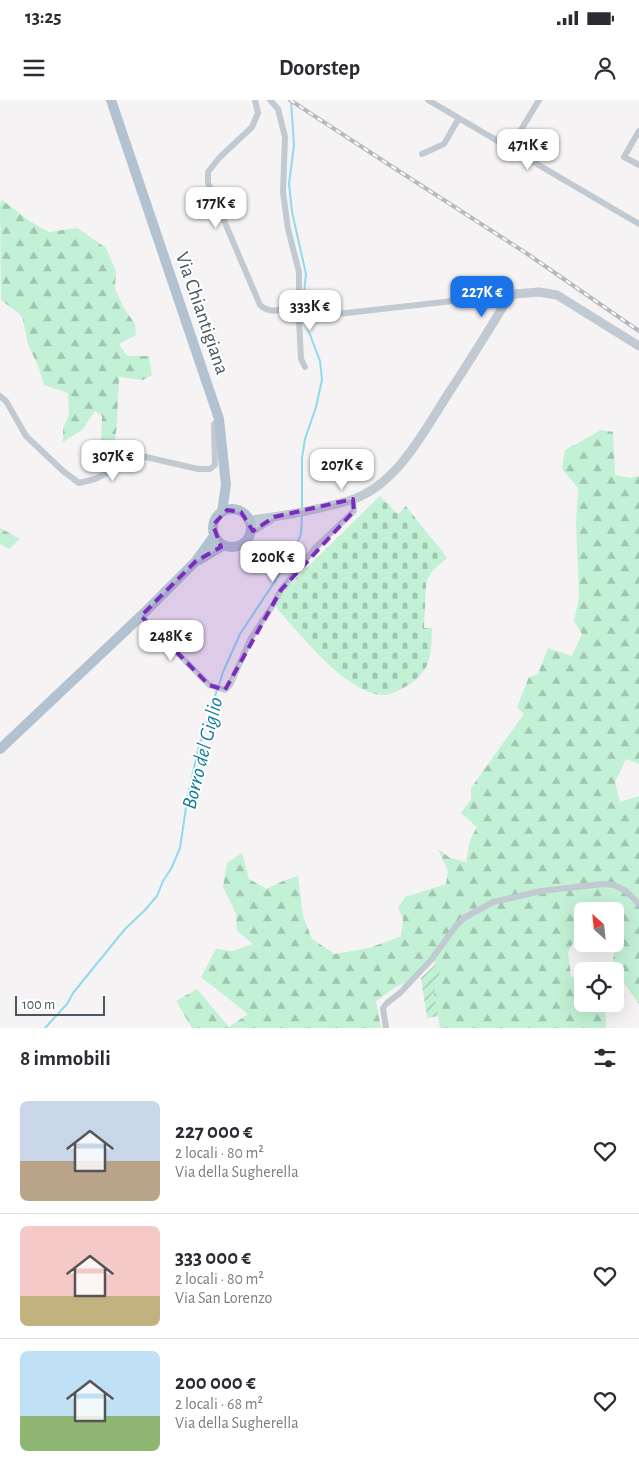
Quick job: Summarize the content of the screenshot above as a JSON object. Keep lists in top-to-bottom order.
{
  "streets": {
    "main road": ["Via Chiantigiana"]
  },
  "water": ["Borro del Giglio"],
  "scale_bar": "100 m",
  "north": "top left",
  "page": {
    "status": "13:25",
    "header": "Doorstep",
    "price": [
      "471K €",
      "177K €",
      "227K €",
      "333K €",
      "307K €",
      "207K €",
      "200K €",
      "248K €"
    ],
    "scale": "100 m",
    "heading": "8 immobili",
    "list": [
      {
        "name": "227 000 €",
        "note": "2 locali · 80 m² · Via della Sugherella"
      },
      {
        "name": "333 000 €",
        "note": "2 locali · 80 m² · Via San Lorenzo"
      },
      {
        "name": "200 000 €",
        "note": "2 locali · 68 m² · Via della Sugherella"
      }
    ]
  }
}
